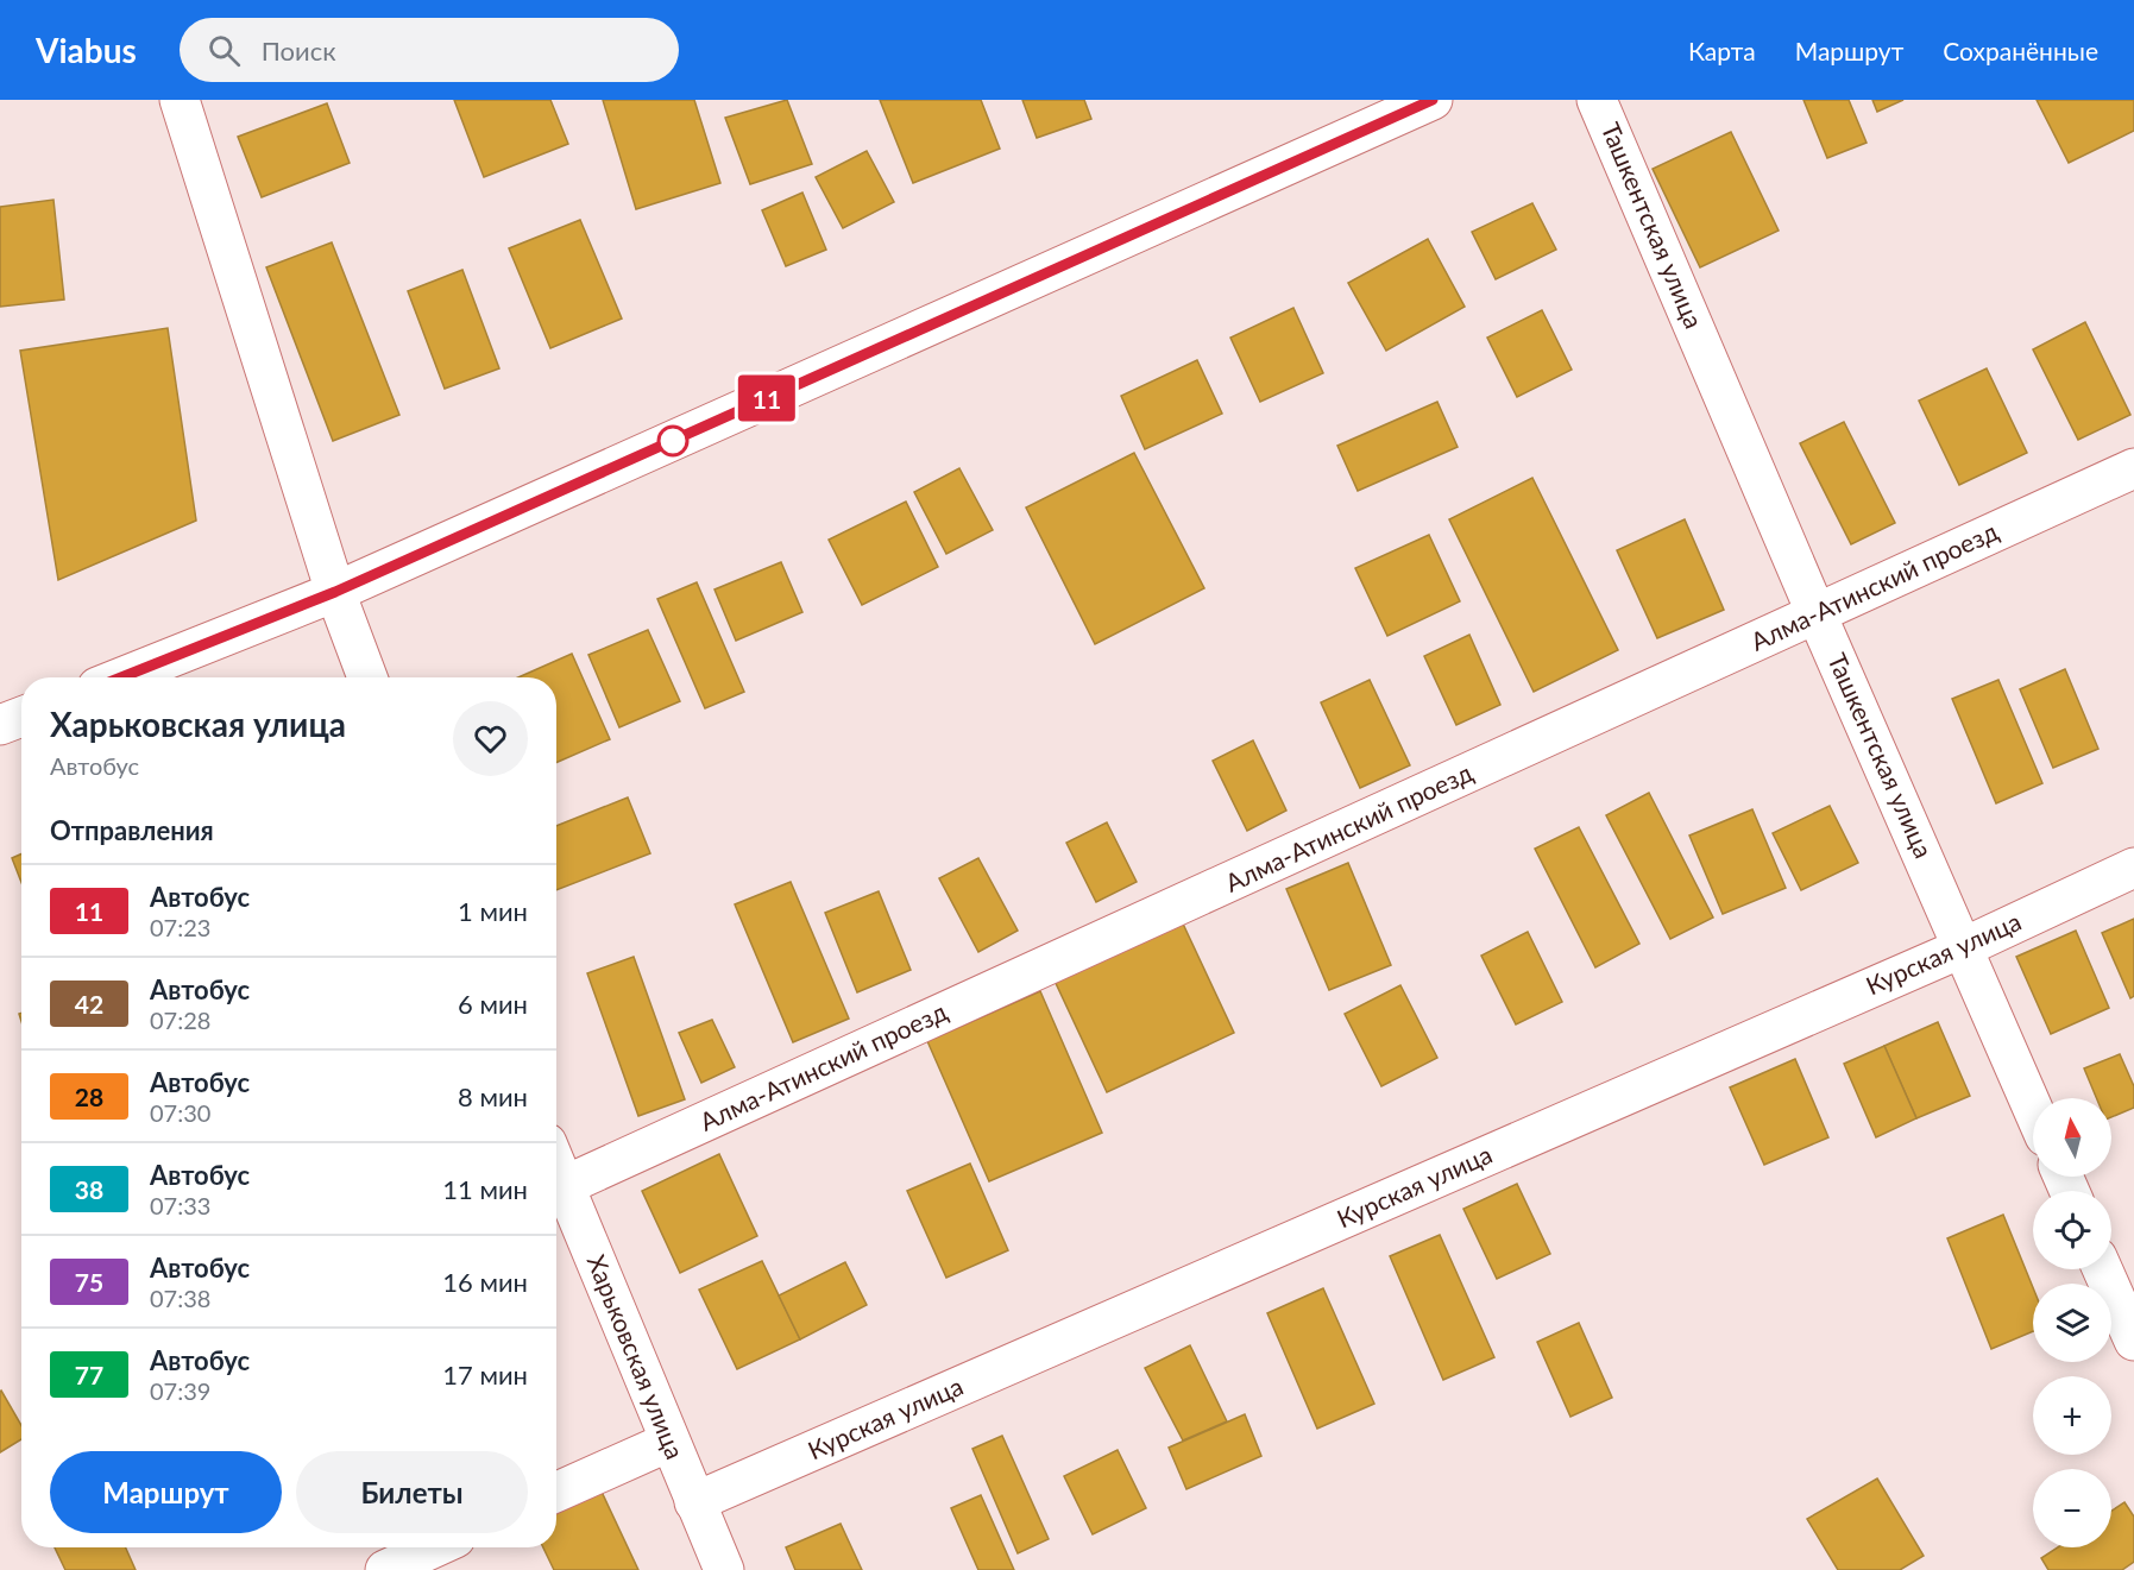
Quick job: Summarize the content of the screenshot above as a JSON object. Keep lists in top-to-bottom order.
{
  "streets": {
    "street": [
      "Ташкентская улица",
      "Алма-Атинский проезд",
      "Курская улица",
      "Харьковская улица"
    ]
  },
  "crossings": [
    ["Ташкентская улица", "Алма-Атинский проезд"],
    ["Ташкентская улица", "Курская улица"],
    ["Алма-Атинский проезд", "Харьковская улица"],
    ["Курская улица", "Харьковская улица"]
  ],
  "lines": ["bus line 11"],
  "north": "top",
  "page": {
    "header": "Viabus",
    "search": "Поиск",
    "nav": ["Карта", "Маршрут", "Сохранённые"],
    "on_map": "11",
    "heading": [
      ["Харьковская улица", "Автобус"],
      "Отправления"
    ],
    "list": [
      {
        "mark": "11",
        "name": "Автобус",
        "note": "07:23",
        "value": "1 мин"
      },
      {
        "mark": "42",
        "name": "Автобус",
        "note": "07:28",
        "value": "6 мин"
      },
      {
        "mark": "28",
        "name": "Автобус",
        "note": "07:30",
        "value": "8 мин"
      },
      {
        "mark": "38",
        "name": "Автобус",
        "note": "07:33",
        "value": "11 мин"
      },
      {
        "mark": "75",
        "name": "Автобус",
        "note": "07:38",
        "value": "16 мин"
      },
      {
        "mark": "77",
        "name": "Автобус",
        "note": "07:39",
        "value": "17 мин"
      }
    ],
    "map_buttons": ["+", "−"],
    "buttons": ["Маршрут", "Билеты"]
  }
}
